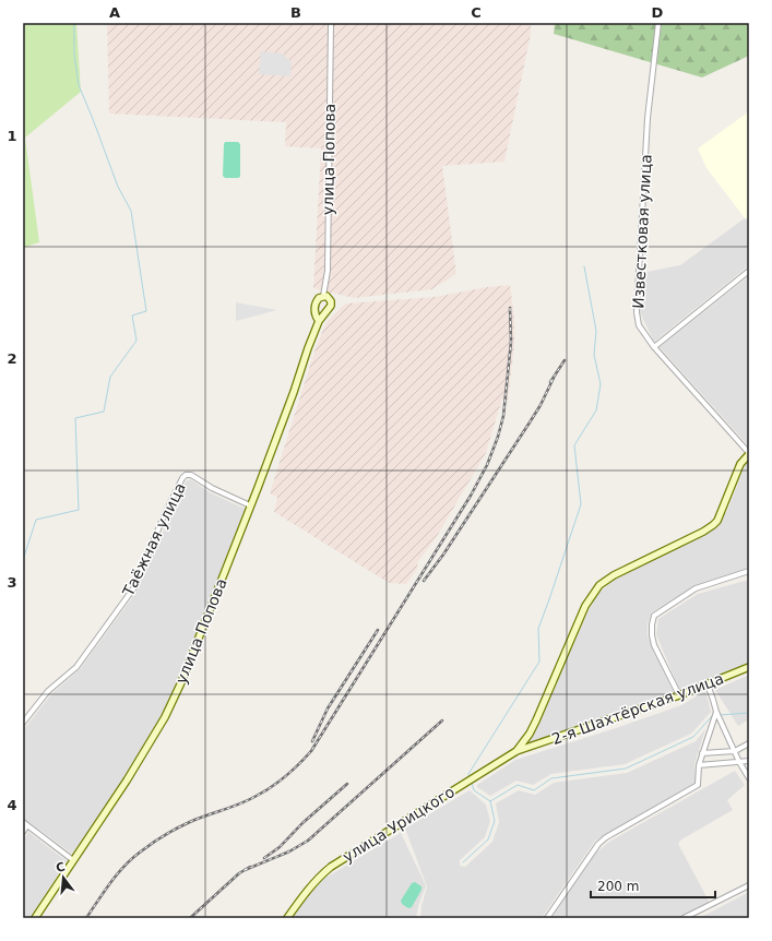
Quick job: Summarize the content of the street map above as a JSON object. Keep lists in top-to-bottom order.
{
  "streets": {
    "street": [
      "улица Попова",
      "Известковая улица",
      "Таёжная улица",
      "2-я Шахтёрская улица",
      "улица Урицкого"
    ]
  },
  "crossings": [
    ["улица Попова", "Таёжная улица"],
    ["2-я Шахтёрская улица", "улица Урицкого"]
  ],
  "scale_bar": "200 m",
  "north": "top",
  "grid": {
    "columns": [
      "A",
      "B",
      "C",
      "D"
    ],
    "rows": [
      "1",
      "2",
      "3",
      "4"
    ]
  }
}
